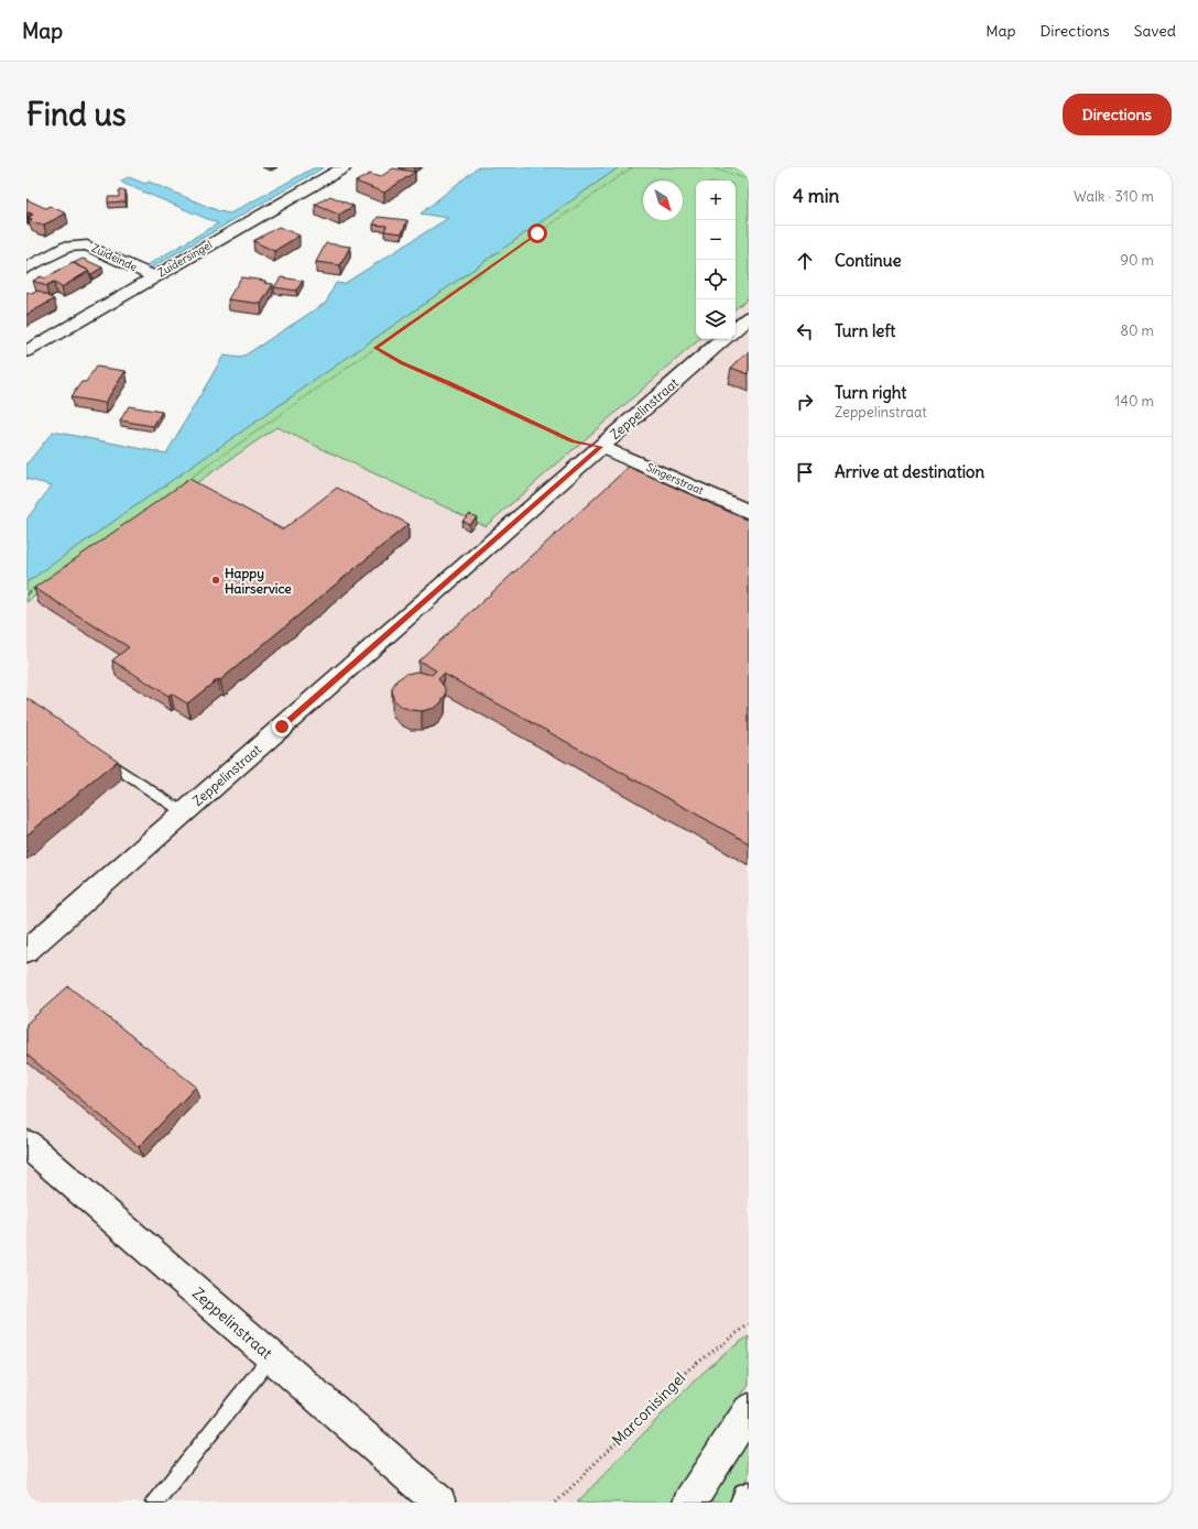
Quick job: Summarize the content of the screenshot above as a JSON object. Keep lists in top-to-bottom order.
{
  "streets": {
    "street": [
      "Zuideinde",
      "Zuidersingel",
      "Zeppelinstraat",
      "Singerstraat"
    ],
    "path": ["Marconisingel"]
  },
  "crossings": [
    ["Zuideinde", "Zuidersingel"],
    ["Zeppelinstraat", "Singerstraat"]
  ],
  "places": ["Happy Hairservice"],
  "north": "bottom right",
  "page": {
    "header": "Map",
    "nav": ["Map", "Directions", "Saved"],
    "buttons": "Directions",
    "title": "Find us",
    "heading": ["4 min", "Walk · 310 m"],
    "map_buttons": ["+", "−"],
    "list": [
      ["Continue", "90 m"],
      ["Turn left", "80 m"],
      ["Turn right", "Zeppelinstraat", "140 m"],
      "Arrive at destination"
    ]
  }
}
